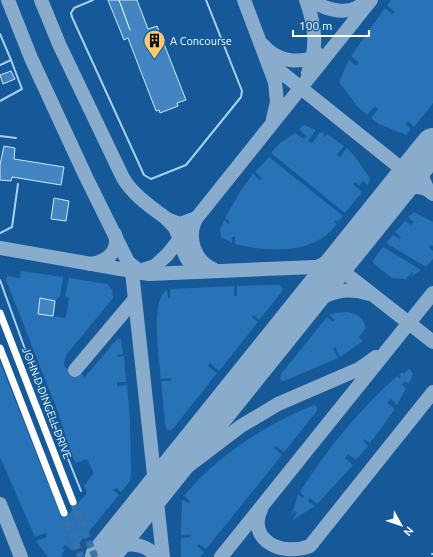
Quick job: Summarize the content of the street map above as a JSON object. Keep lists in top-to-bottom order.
{
  "streets": {
    "highway": ["JOHN D DINGELL DRIVE"]
  },
  "places": {
    "building": ["A Concourse"]
  },
  "scale_bar": "100 m",
  "north": "bottom right"
}
